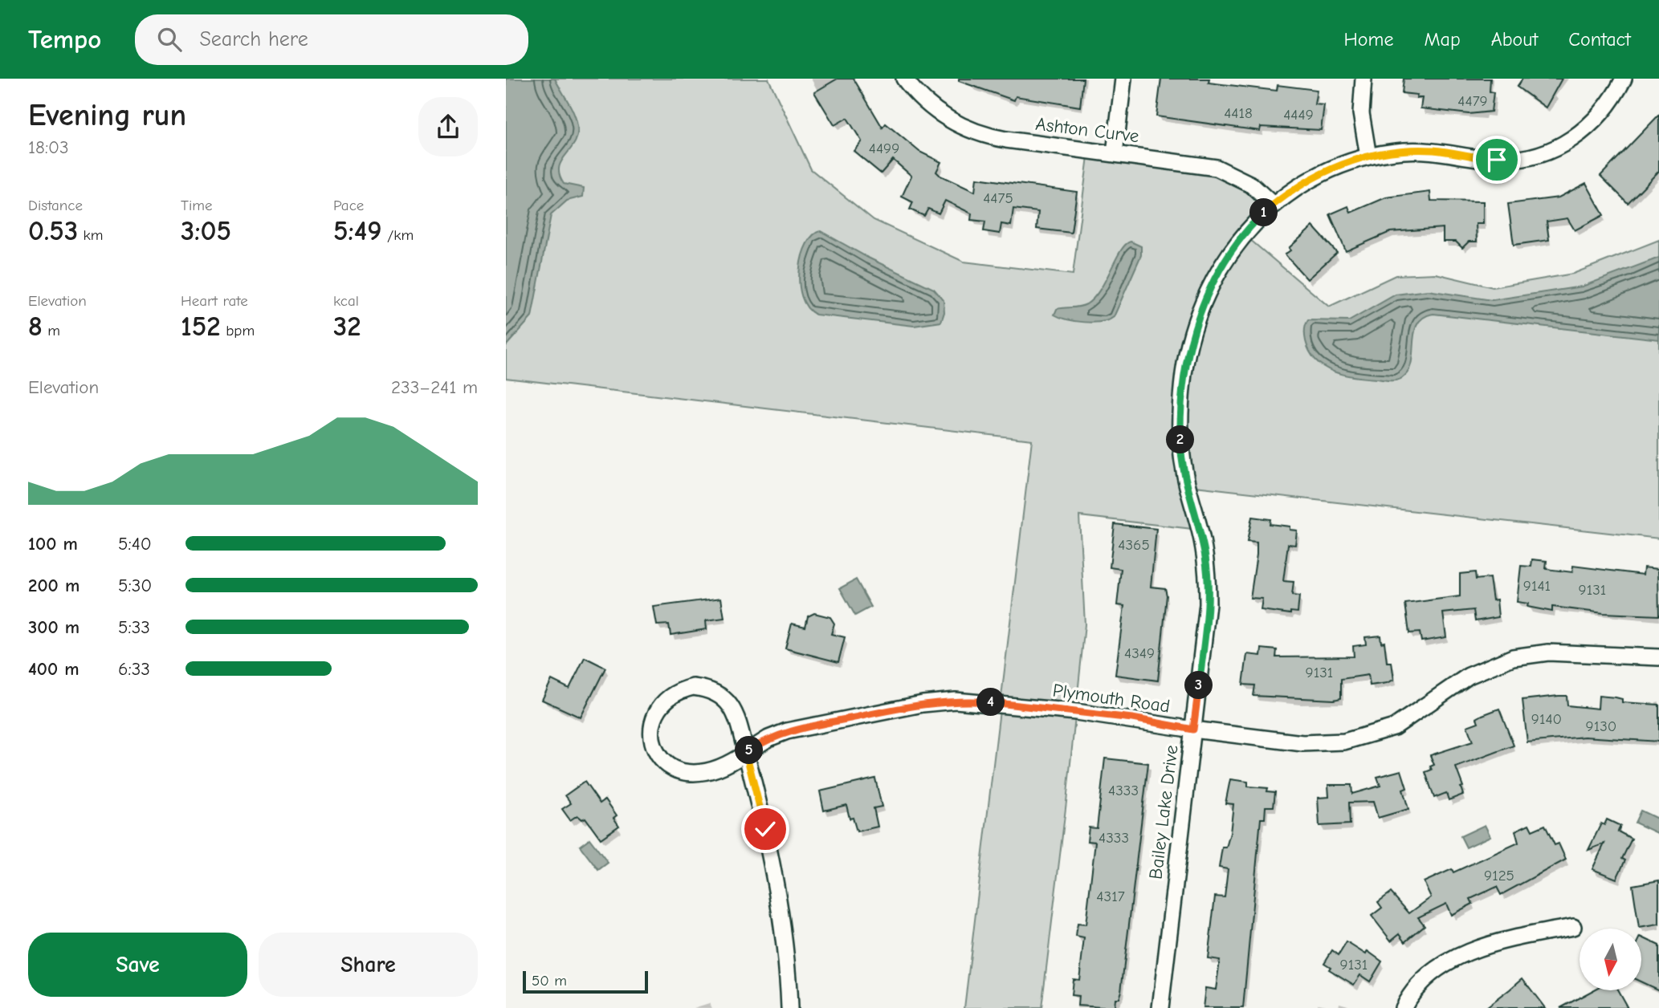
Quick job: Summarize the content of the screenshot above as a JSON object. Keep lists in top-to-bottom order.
{
  "streets": {
    "street": ["Ashton Curve", "Plymouth Road", "Bailey Lake Drive"]
  },
  "crossings": [
    ["Ashton Curve", "Bailey Lake Drive"],
    ["Plymouth Road", "Bailey Lake Drive"]
  ],
  "house_numbers": [
    "4479",
    "4418",
    "4449",
    "4499",
    "4475",
    "4365",
    "9141",
    "9131",
    "4349",
    "9131",
    "9140",
    "9130",
    "4333",
    "4333",
    "9125",
    "4317",
    "9131"
  ],
  "scale_bar": "50 m",
  "north": "bottom",
  "page": {
    "header": "Tempo",
    "search": "Search here",
    "nav": [
      "Home",
      "Map",
      "About",
      "Contact"
    ],
    "heading": ["Evening run", "18:03"],
    "stats": [
      ["Distance", "0.53 km"],
      ["Time", "3:05"],
      ["Pace", "5:49 /km"],
      ["Elevation", "8 m"],
      ["Heart rate", "152 bpm"],
      ["kcal", "32"]
    ],
    "pins": [
      "1",
      "2",
      "3",
      "4",
      "5"
    ],
    "chart": ["Elevation", "233–241 m"],
    "list": [
      {
        "name": "100 m",
        "note": "5:40"
      },
      {
        "name": "200 m",
        "note": "5:30"
      },
      {
        "name": "300 m",
        "note": "5:33"
      },
      {
        "name": "400 m",
        "note": "6:33"
      }
    ],
    "buttons": ["Save", "Share"],
    "scale": "50 m"
  }
}
